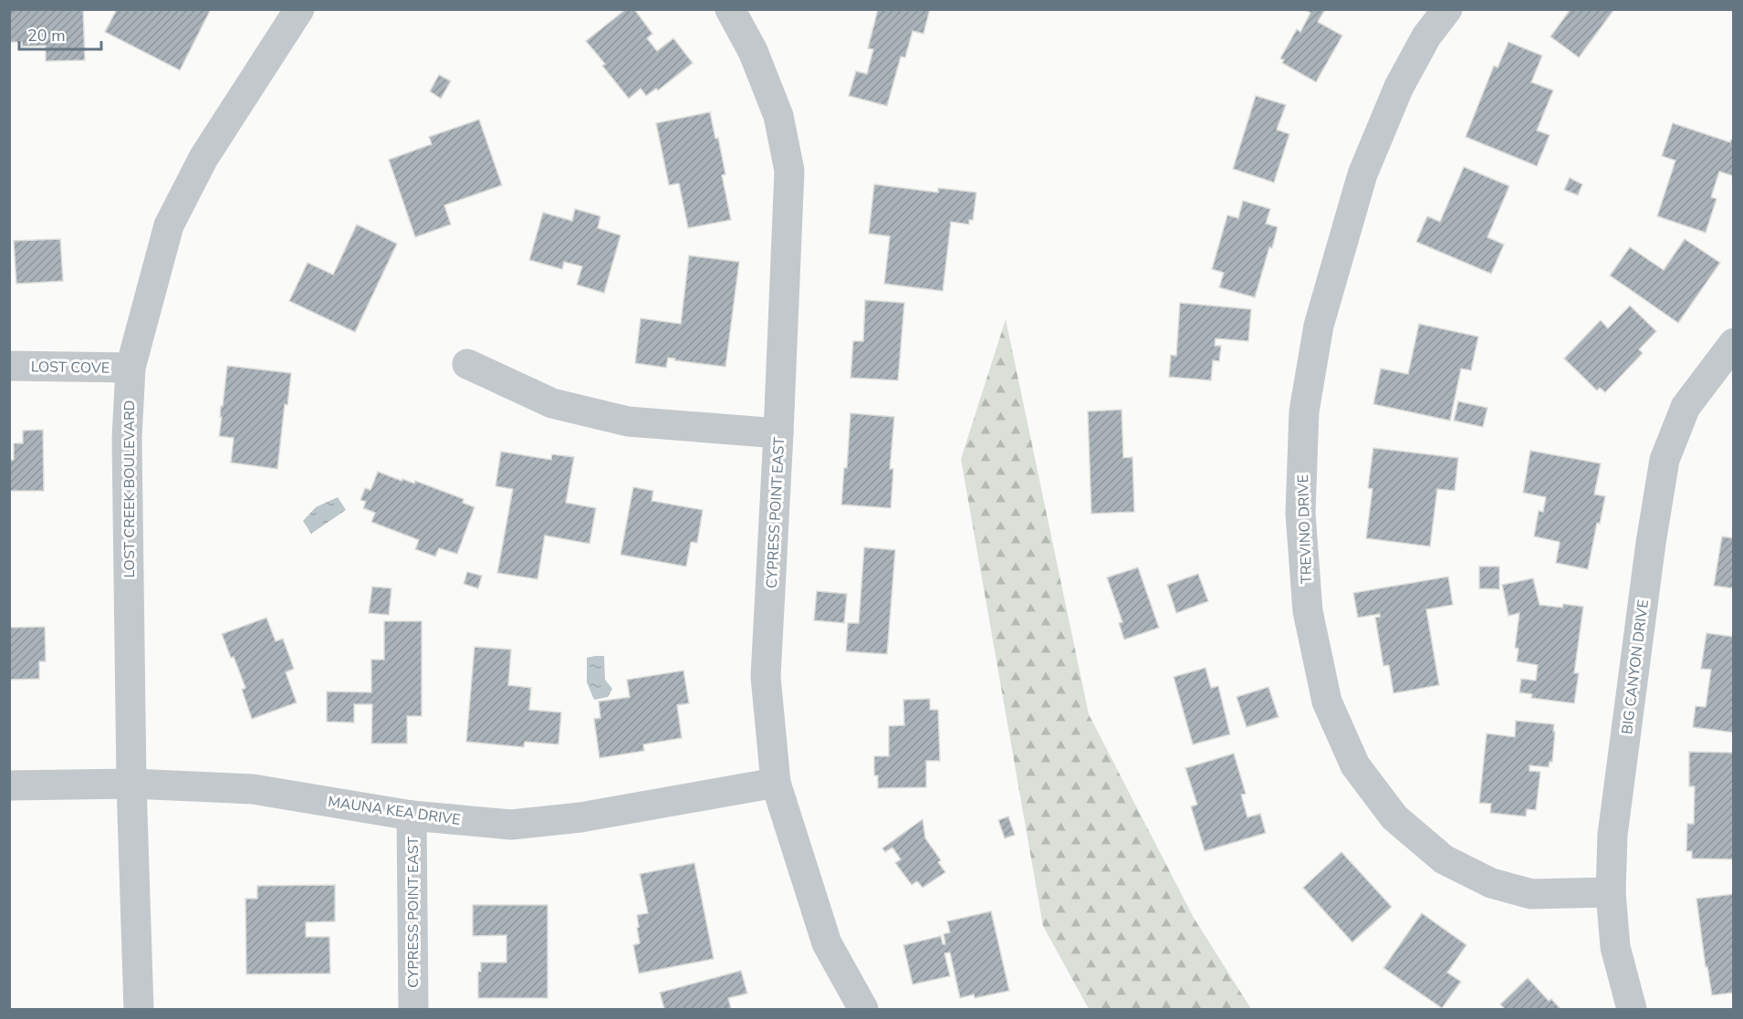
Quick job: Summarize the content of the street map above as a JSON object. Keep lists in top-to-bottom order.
{
  "streets": {
    "street": [
      "LOST COVE",
      "LOST CREEK BOULEVARD",
      "CYPRESS POINT EAST",
      "TREVINO DRIVE",
      "BIG CANYON DRIVE",
      "MAUNA KEA DRIVE"
    ]
  },
  "crossings": [
    ["LOST COVE", "LOST CREEK BOULEVARD"],
    ["LOST CREEK BOULEVARD", "MAUNA KEA DRIVE"],
    ["CYPRESS POINT EAST", "MAUNA KEA DRIVE"],
    ["TREVINO DRIVE", "BIG CANYON DRIVE"]
  ],
  "scale_bar": "20 m"
}
